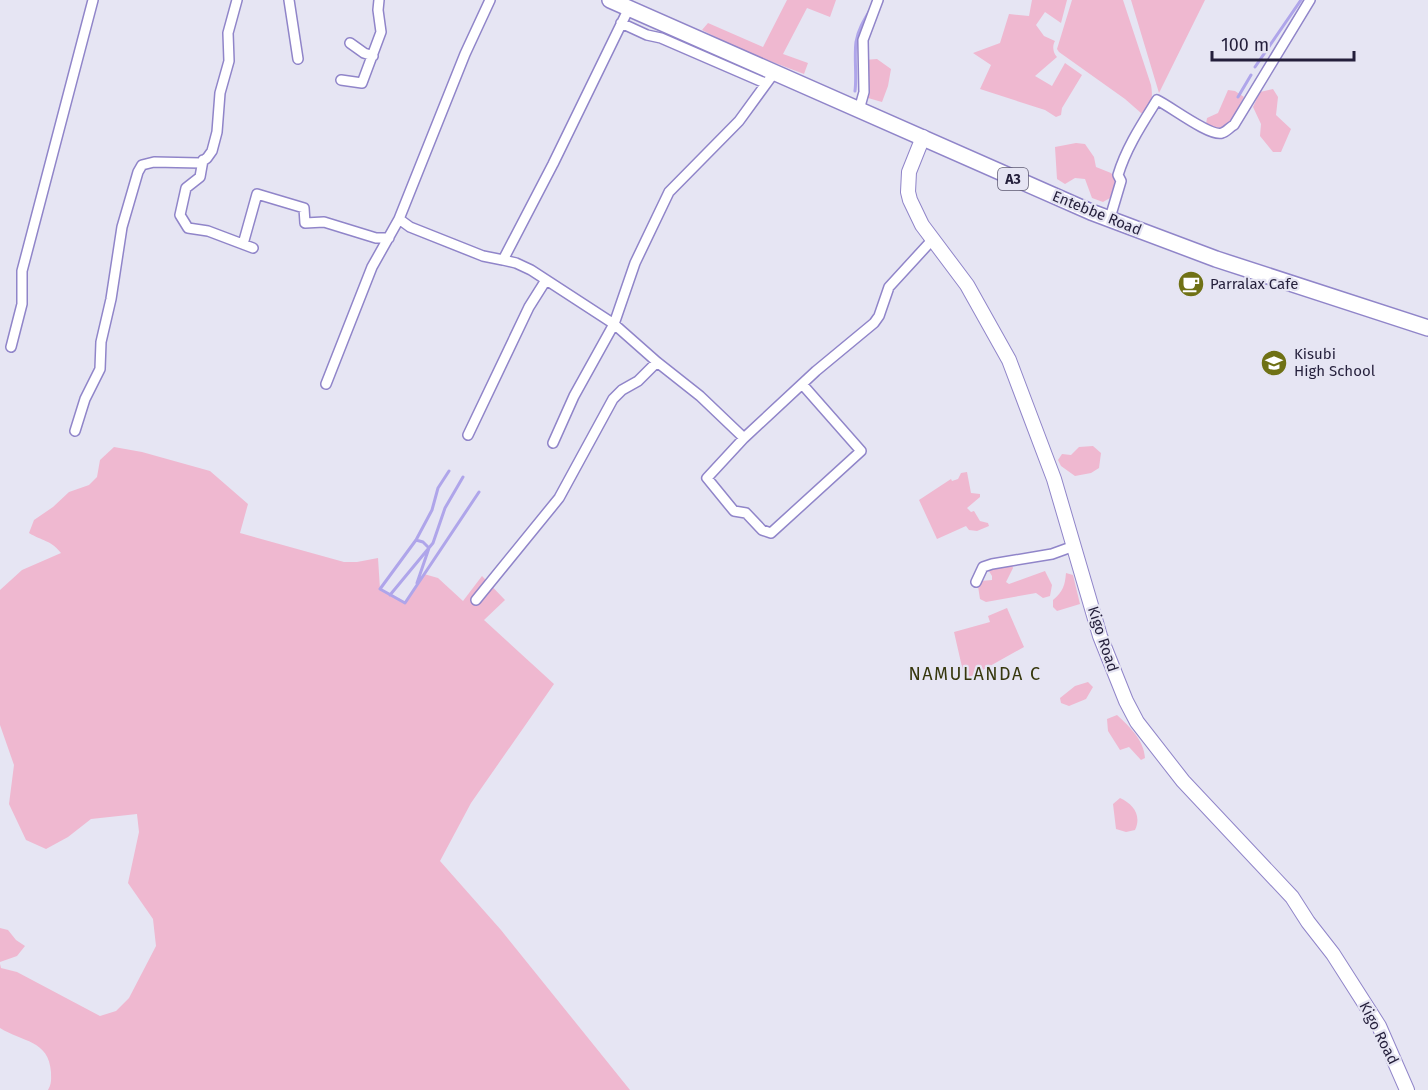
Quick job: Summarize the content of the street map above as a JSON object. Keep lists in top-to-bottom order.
{
  "streets": {
    "main road": ["A3", "Entebbe Road"],
    "street": ["Kigo Road"]
  },
  "crossings": [
    ["Entebbe Road", "Kigo Road"]
  ],
  "districts": ["NAMULANDA C"],
  "places": {
    "cafe": ["Parralax Cafe"],
    "school or university": ["Kisubi High School"]
  },
  "scale_bar": "100 m"
}
